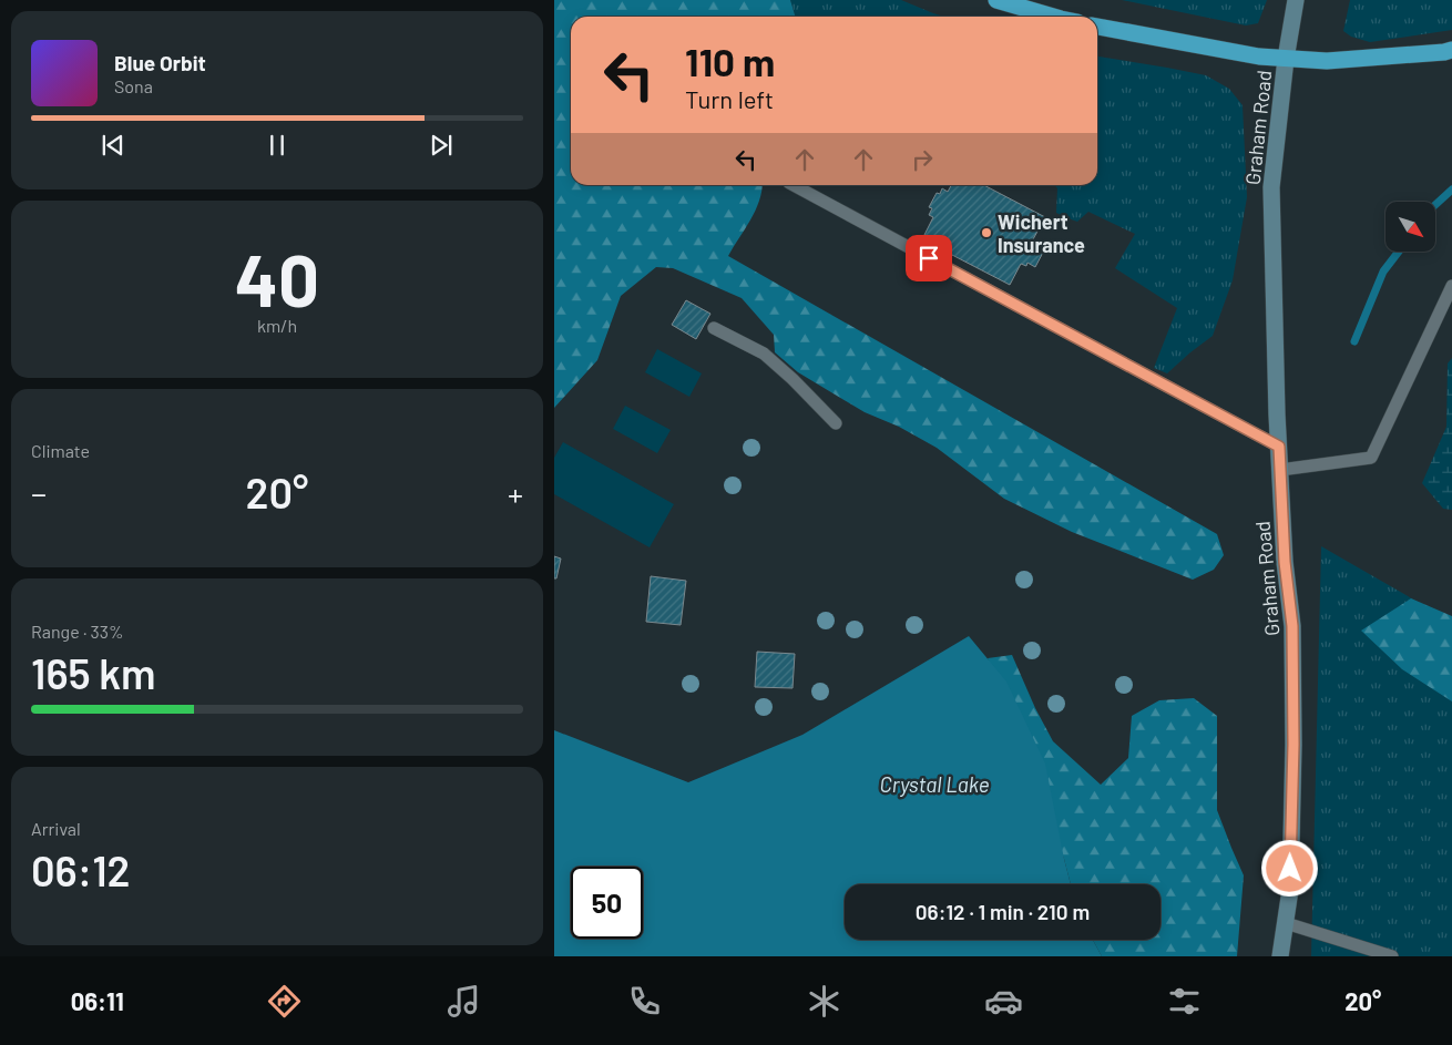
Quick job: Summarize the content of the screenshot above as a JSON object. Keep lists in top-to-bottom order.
{
  "streets": {
    "main road": ["Graham Road"]
  },
  "water": ["Crystal Lake"],
  "places": ["Wichert Insurance"],
  "north": "bottom right",
  "page": {
    "turn": ["110 m", "Turn left"],
    "song": ["Blue Orbit", "Sona"],
    "tile": [
      ["40", "km/h"],
      "Climate",
      ["Range · 33%", "165 km"],
      ["Arrival", "06:12"]
    ],
    "heat": ["−", "20°", "+"],
    "limit": "50",
    "trip": "06:12 · 1 min · 210 m",
    "tabs": ["06:11", "20°"]
  }
}
